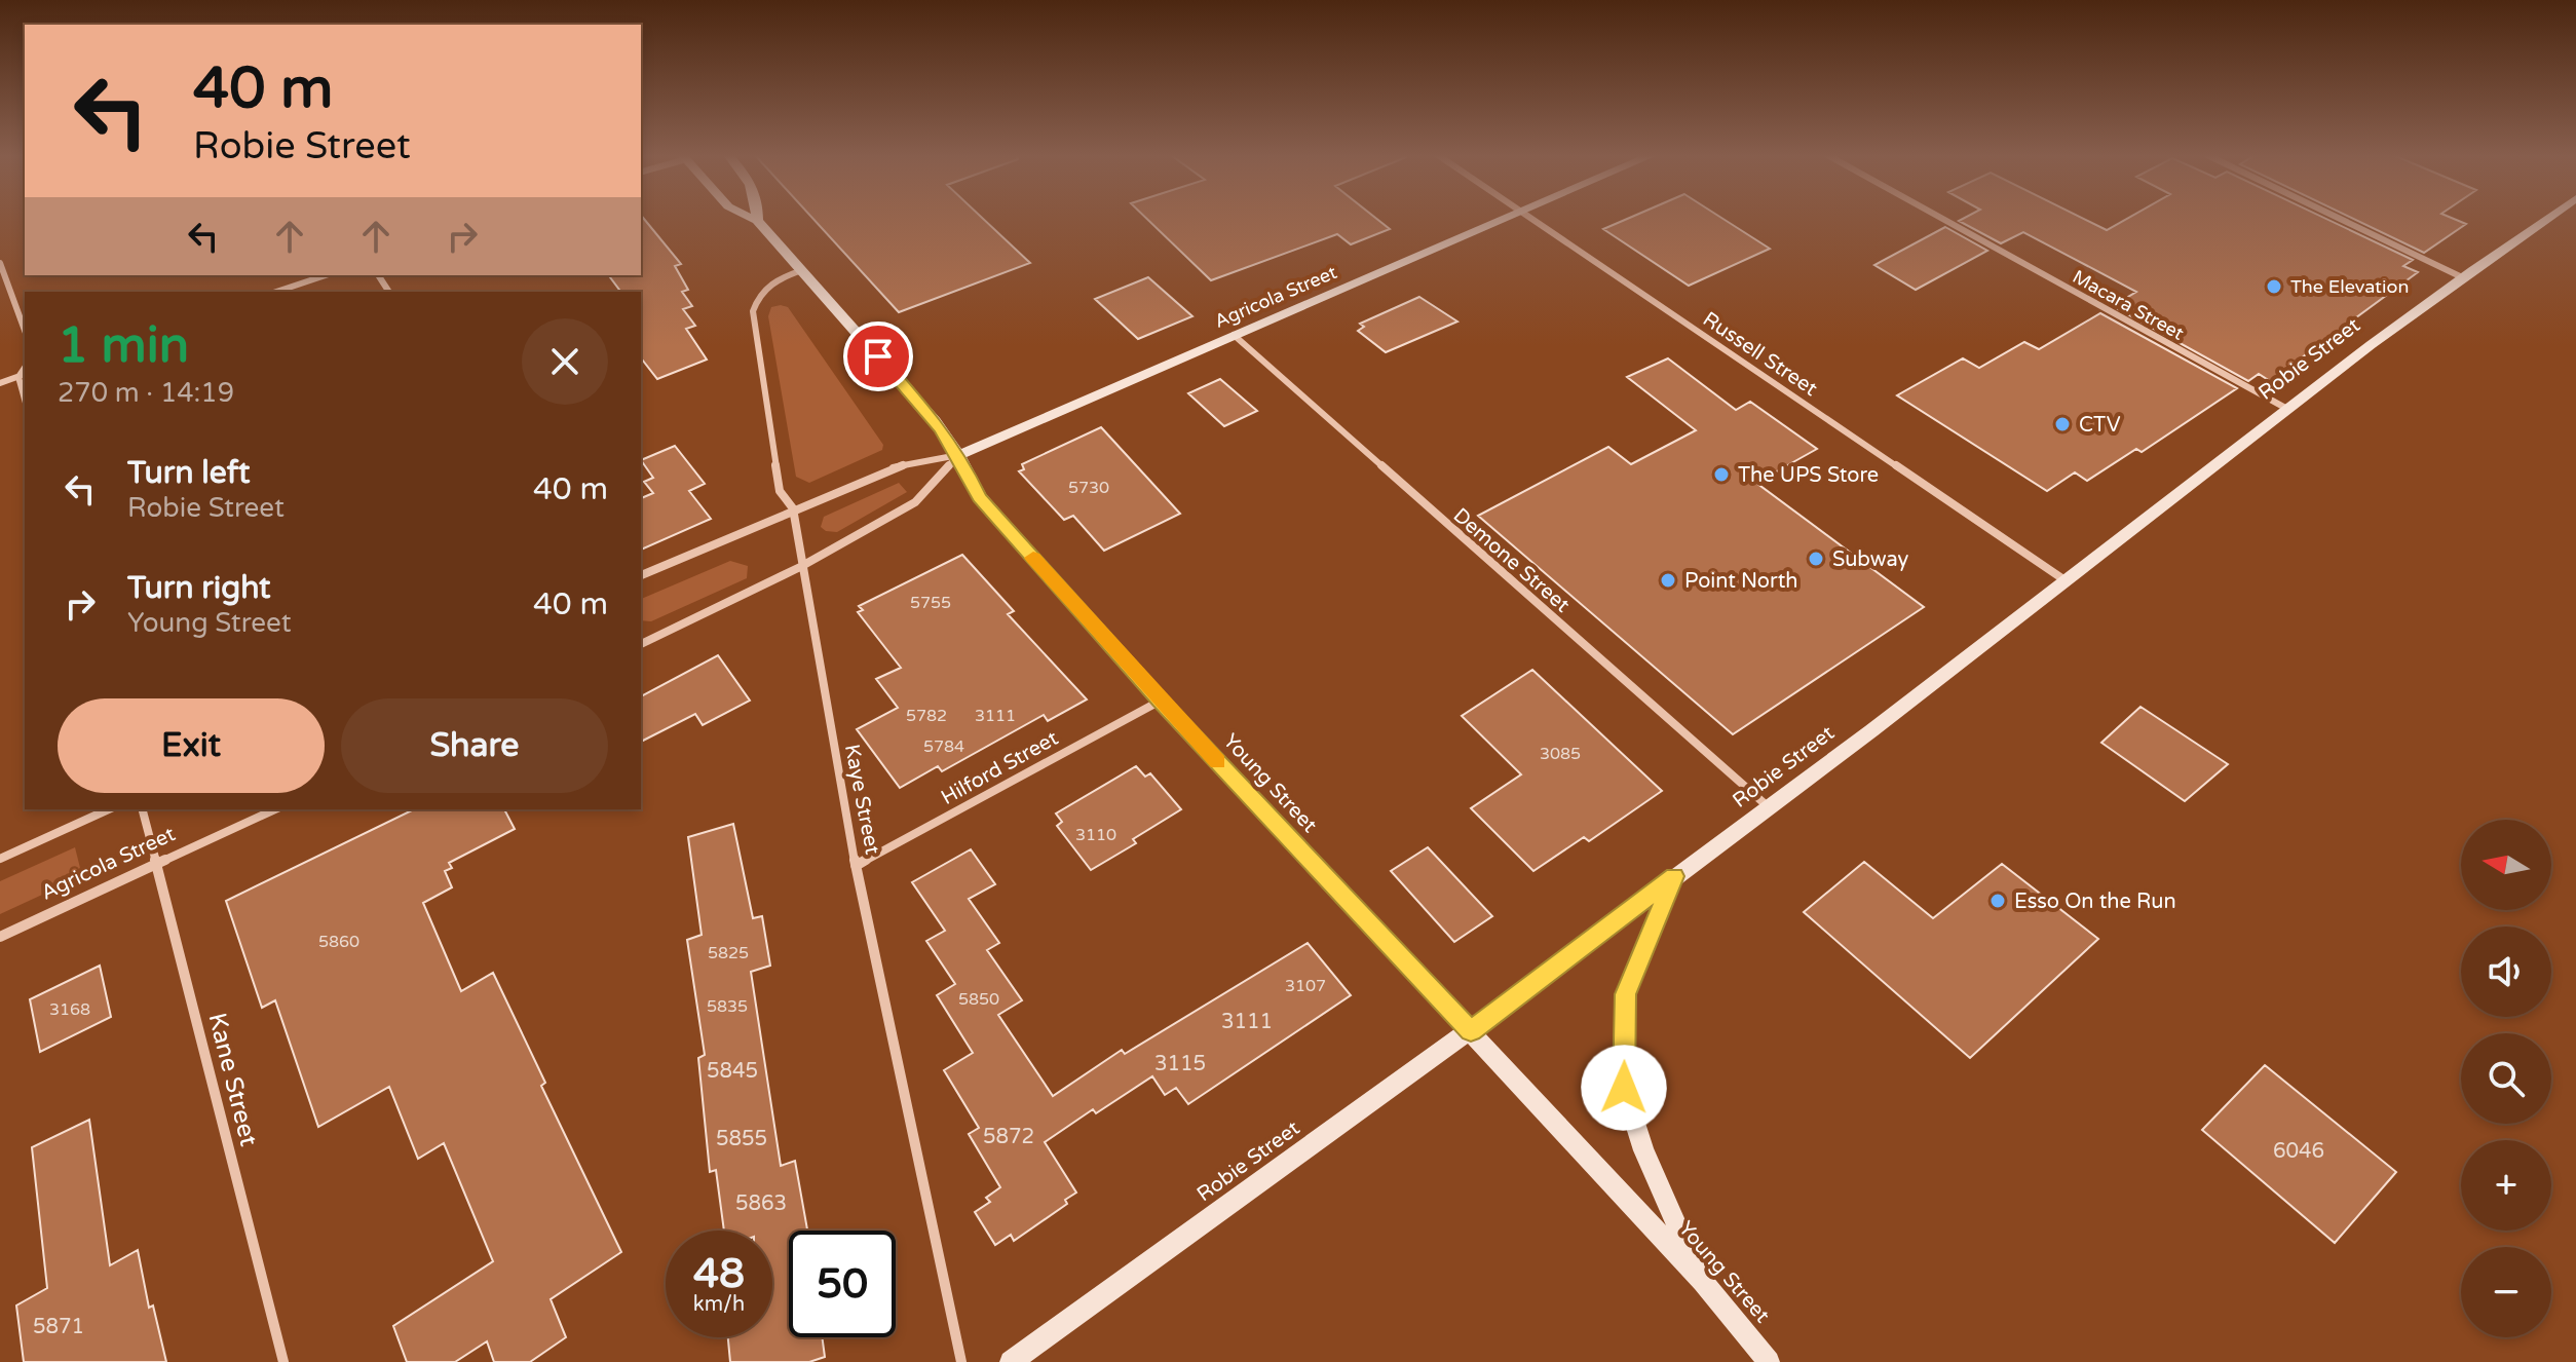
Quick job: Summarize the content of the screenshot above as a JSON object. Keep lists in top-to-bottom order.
{
  "streets": {
    "main road": ["Agricola Street", "Robie Street", "Young Street"],
    "street": [
      "Macara Street",
      "Russell Street",
      "Demone Street",
      "Hilford Street",
      "Kaye Street",
      "Kane Street"
    ]
  },
  "crossings": [
    ["Agricola Street", "Demone Street"],
    ["Agricola Street", "Young Street"],
    ["Agricola Street", "Kaye Street"],
    ["Agricola Street", "Kane Street"],
    ["Macara Street", "Robie Street"],
    ["Russell Street", "Robie Street"],
    ["Robie Street", "Demone Street"],
    ["Robie Street", "Young Street"],
    ["Hilford Street", "Young Street"],
    ["Hilford Street", "Kaye Street"],
    ["Young Street", "Kaye Street"]
  ],
  "places": [
    "The Elevation",
    "CTV",
    "The UPS Store",
    "Subway",
    "Point North",
    "Esso On the Run"
  ],
  "house_numbers": [
    "5730",
    "5755",
    "5782",
    "3111",
    "5784",
    "3085",
    "3110",
    "5860",
    "5825",
    "3107",
    "5850",
    "5835",
    "3168",
    "3111",
    "3115",
    "5845",
    "5872",
    "5855",
    "6046",
    "5863",
    "5871"
  ],
  "north": "left",
  "page": {
    "turn": ["40 m", "Robie Street"],
    "heading": ["1 min", "270 m · 14:19"],
    "list": [
      {
        "name": "Turn left",
        "note": "Robie Street",
        "value": "40 m"
      },
      {
        "name": "Turn right",
        "note": "Young Street",
        "value": "40 m"
      }
    ],
    "buttons": ["Exit", "Share"],
    "map_buttons": ["+", "−"],
    "speed": "48 km/h",
    "limit": "50"
  }
}
